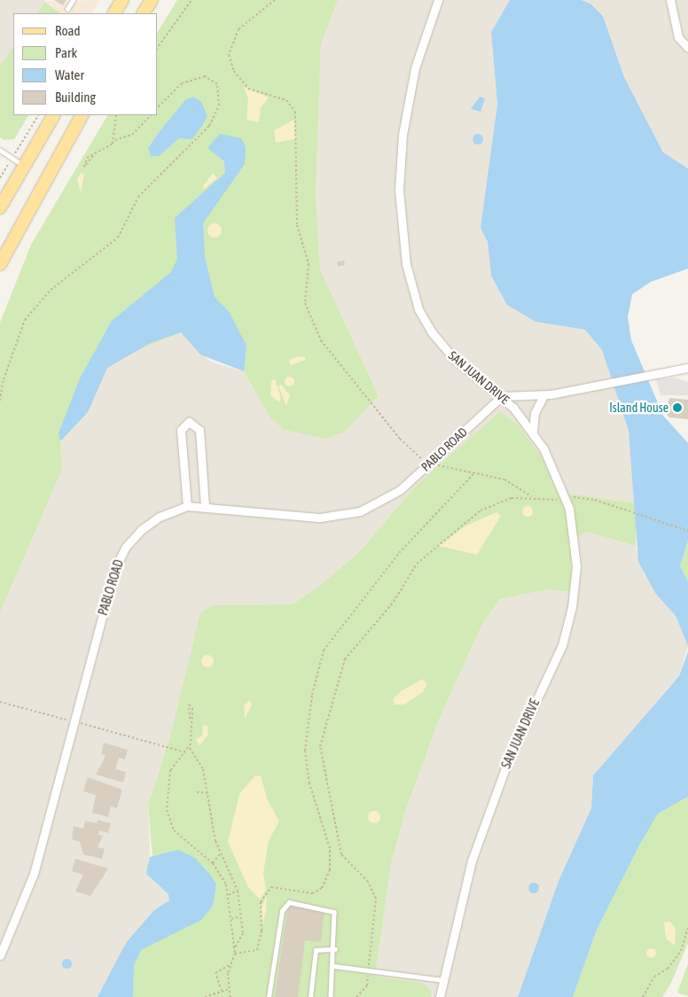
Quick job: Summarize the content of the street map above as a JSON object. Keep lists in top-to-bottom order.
{
  "streets": {
    "street": ["SAN JUAN DRIVE", "PABLO ROAD"]
  },
  "crossings": [
    ["SAN JUAN DRIVE", "PABLO ROAD"]
  ],
  "places": ["Island House"],
  "legend": [
    "Road",
    "Park",
    "Water",
    "Building"
  ]
}
